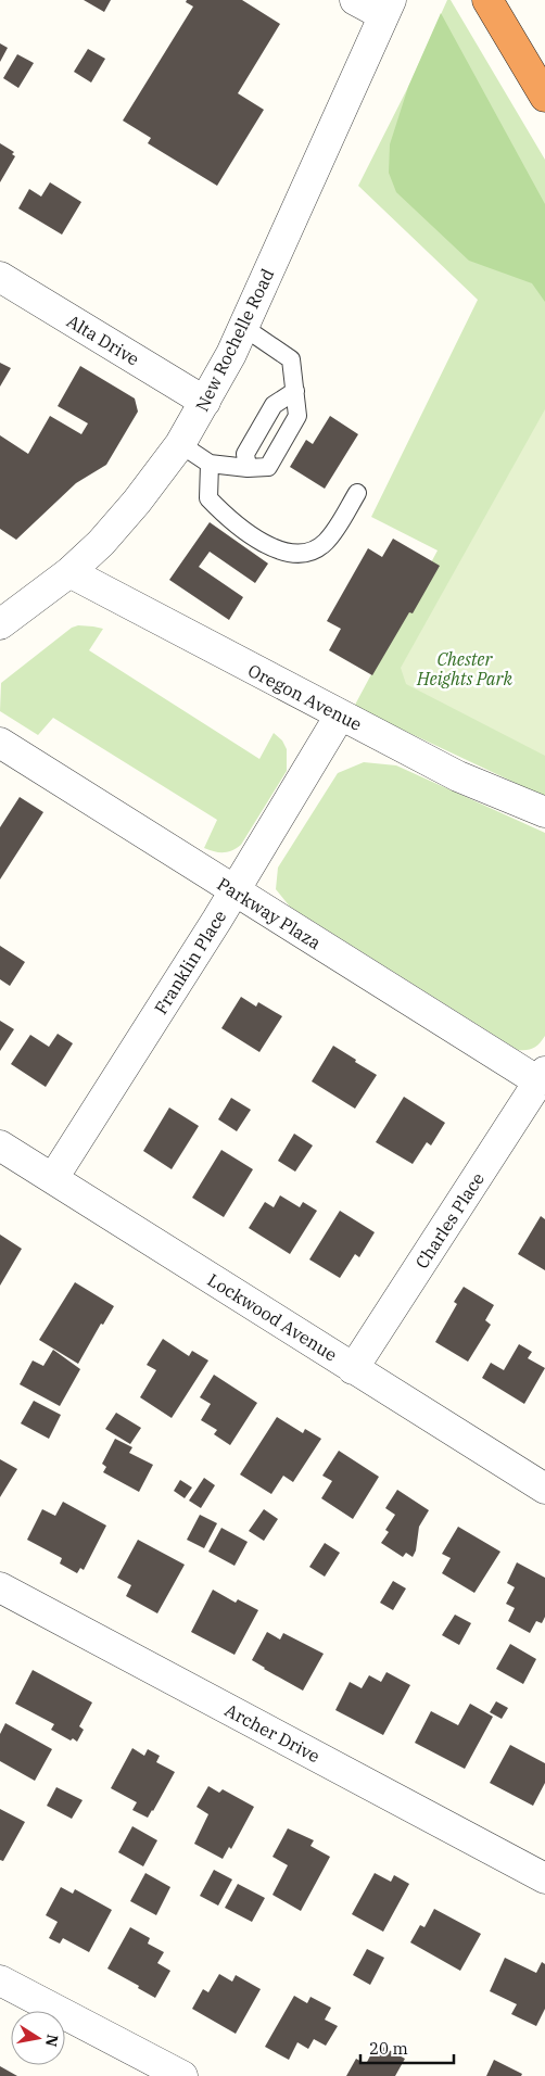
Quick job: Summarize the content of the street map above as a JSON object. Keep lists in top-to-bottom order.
{
  "streets": {
    "street": [
      "Alta Drive",
      "New Rochelle Road",
      "Oregon Avenue",
      "Parkway Plaza",
      "Franklin Place",
      "Charles Place",
      "Lockwood Avenue",
      "Archer Drive"
    ]
  },
  "crossings": [
    ["Alta Drive", "New Rochelle Road"],
    ["New Rochelle Road", "Oregon Avenue"],
    ["Oregon Avenue", "Franklin Place"],
    ["Parkway Plaza", "Franklin Place"],
    ["Parkway Plaza", "Charles Place"],
    ["Franklin Place", "Lockwood Avenue"],
    ["Charles Place", "Lockwood Avenue"]
  ],
  "parks": ["Chester Heights Park"],
  "scale_bar": "20 m",
  "north": "right"
}
